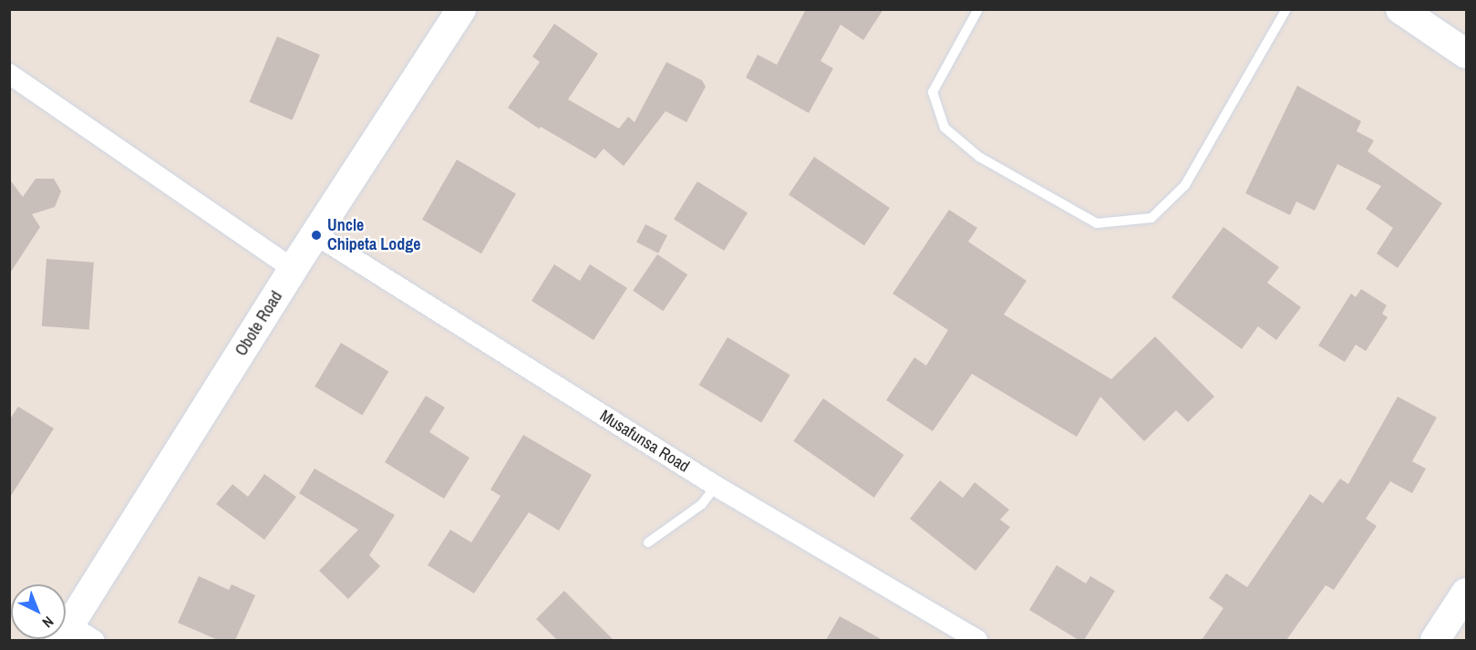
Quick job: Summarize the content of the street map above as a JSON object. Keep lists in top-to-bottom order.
{
  "streets": {
    "street": ["Obote Road", "Musafunsa Road"]
  },
  "crossings": [
    ["Obote Road", "Musafunsa Road"]
  ],
  "places": ["Uncle Chipeta Lodge"],
  "north": "bottom right"
}
